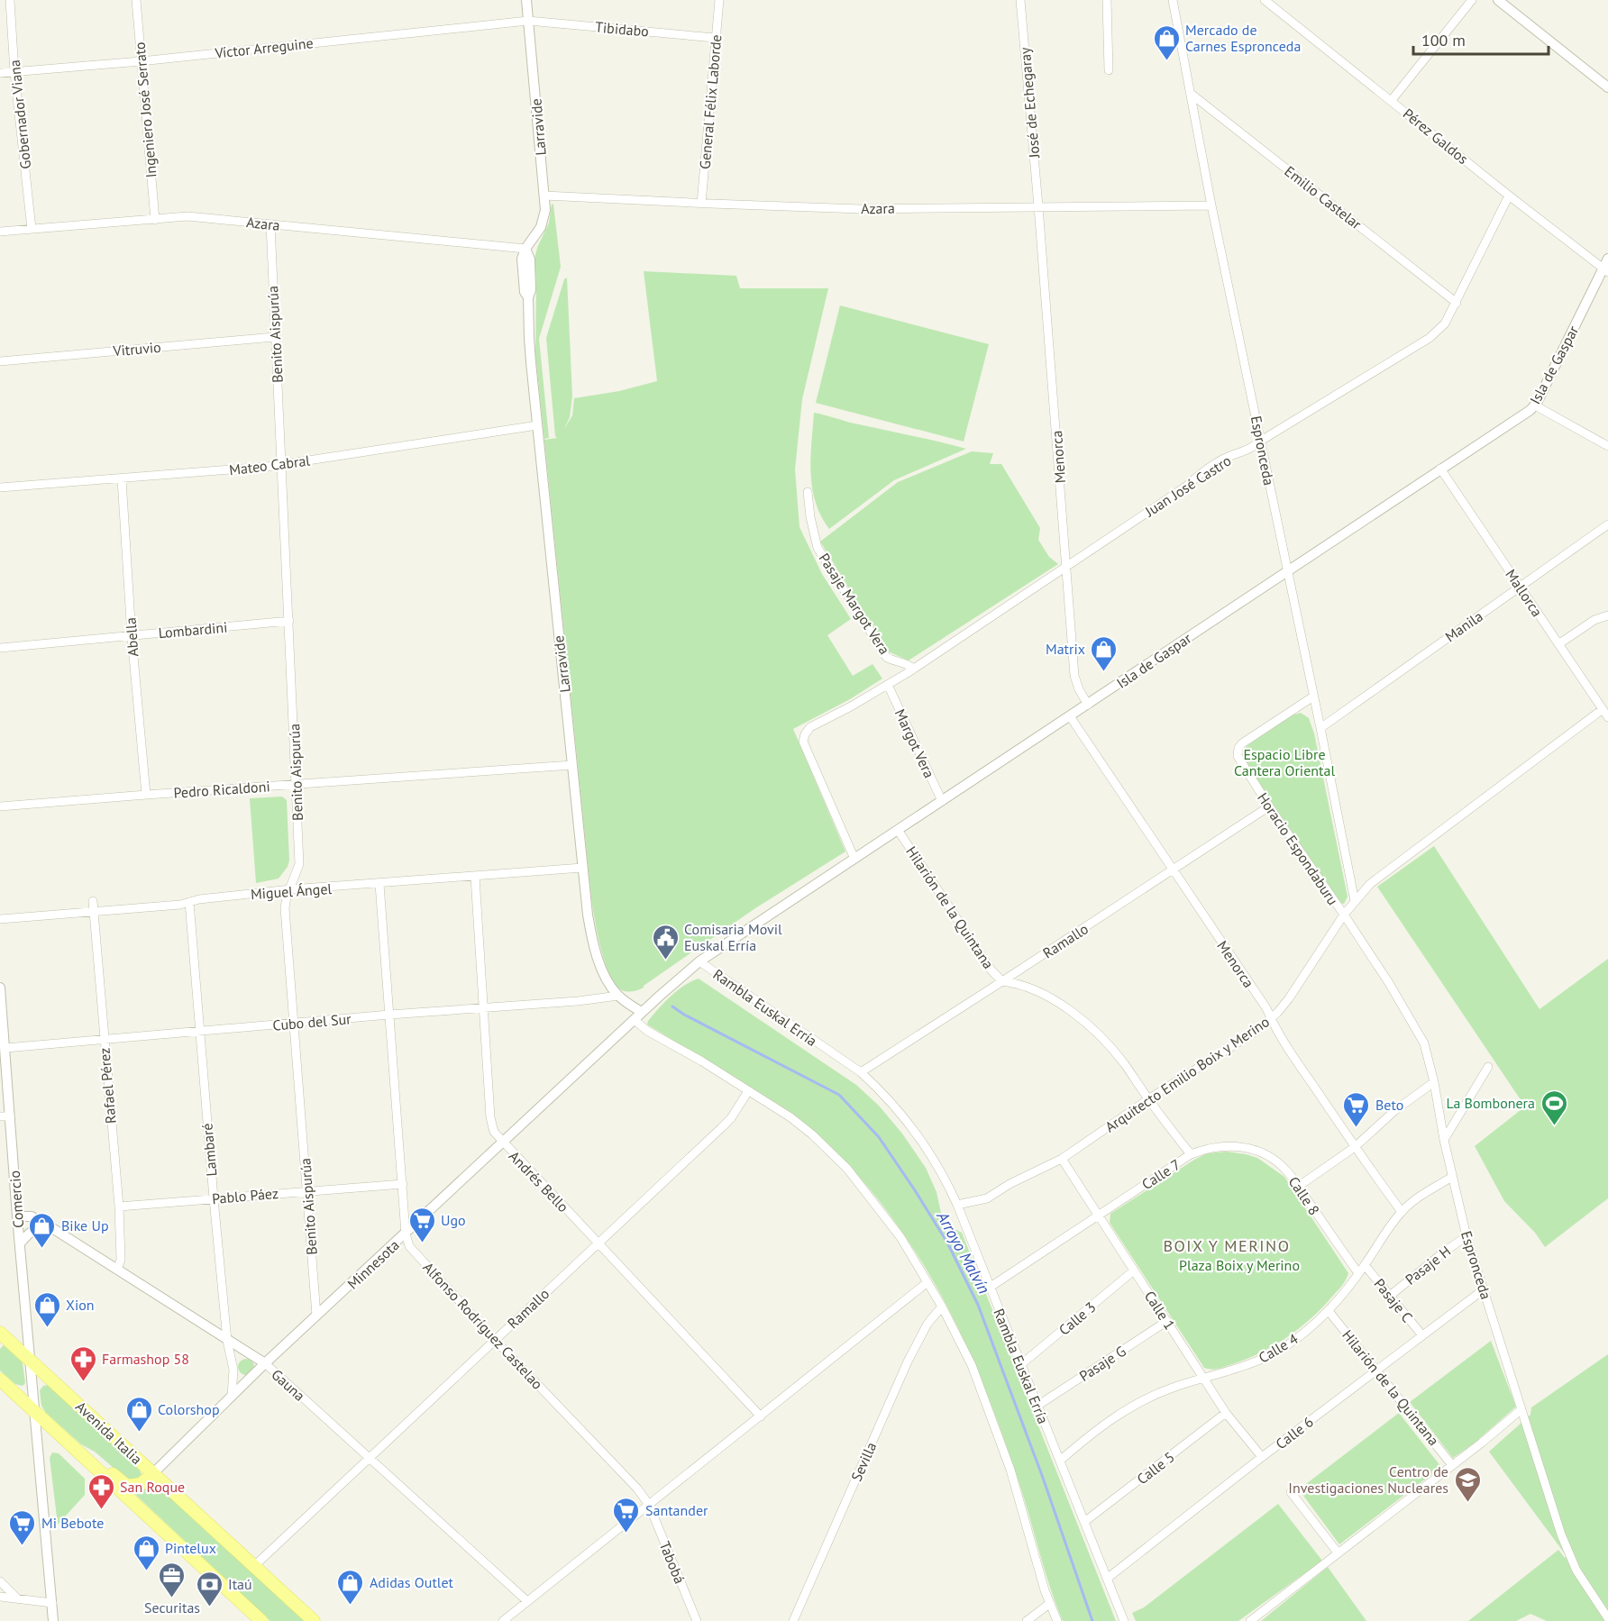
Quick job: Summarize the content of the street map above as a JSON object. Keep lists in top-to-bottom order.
{
  "streets": {
    "main road": ["Avenida Italia"],
    "street": [
      "Tibidabo",
      "Víctor Arreguine",
      "General Félix Laborde",
      "José de Echegaray",
      "Ingeniero José Serrato",
      "Gobernador Viana",
      "Larravide",
      "Pérez Galdos",
      "Emilio Castelar",
      "Azara",
      "Benito Aispurúa",
      "Vitruvio",
      "Isla de Gaspar",
      "Espronceda",
      "Menorca",
      "Mateo Cabral",
      "Juan José Castro",
      "Mallorca",
      "Pasaje Margot Vera",
      "Manila",
      "Lombardini",
      "Abella",
      "Margot Vera",
      "Pedro Ricaldoni",
      "Horacio Espondaburu",
      "Miguel Ángel",
      "Hilarión de la Quintana",
      "Ramallo",
      "Rambla Euskal Erría",
      "Cubo del Sur",
      "Arquitecto Emilio Boix y Merino",
      "Rafael Pérez",
      "Lambaré",
      "Calle 7",
      "Andrés Bello",
      "Pablo Páez",
      "Calle 8",
      "Comercio",
      "Minnesota",
      "Pasaje H",
      "Pasaje C",
      "Calle 1",
      "Calle 3",
      "Alfonso Rodríguez Castelao",
      "Calle 4",
      "Pasaje G",
      "Gauna",
      "Calle 6",
      "Sevilla",
      "Calle 5",
      "Tabobá"
    ]
  },
  "crossings": [
    ["Tibidabo", "Víctor Arreguine"],
    ["Tibidabo", "General Félix Laborde"],
    ["Tibidabo", "Larravide"],
    ["Víctor Arreguine", "Ingeniero José Serrato"],
    ["Víctor Arreguine", "Gobernador Viana"],
    ["Víctor Arreguine", "Larravide"],
    ["General Félix Laborde", "Azara"],
    ["José de Echegaray", "Azara"],
    ["José de Echegaray", "Menorca"],
    ["Ingeniero José Serrato", "Azara"],
    ["Gobernador Viana", "Azara"],
    ["Larravide", "Azara"],
    ["Larravide", "Isla de Gaspar"],
    ["Larravide", "Mateo Cabral"],
    ["Larravide", "Pedro Ricaldoni"],
    ["Larravide", "Miguel Ángel"],
    ["Larravide", "Cubo del Sur"],
    ["Larravide", "Minnesota"],
    ["Pérez Galdos", "Isla de Gaspar"],
    ["Pérez Galdos", "Juan José Castro"],
    ["Emilio Castelar", "Espronceda"],
    ["Emilio Castelar", "Juan José Castro"],
    ["Azara", "Benito Aispurúa"],
    ["Azara", "Espronceda"],
    ["Azara", "Menorca"],
    ["Benito Aispurúa", "Vitruvio"],
    ["Benito Aispurúa", "Mateo Cabral"],
    ["Benito Aispurúa", "Lombardini"],
    ["Benito Aispurúa", "Pedro Ricaldoni"],
    ["Benito Aispurúa", "Miguel Ángel"],
    ["Benito Aispurúa", "Cubo del Sur"],
    ["Benito Aispurúa", "Pablo Páez"],
    ["Benito Aispurúa", "Minnesota"],
    ["Isla de Gaspar", "Espronceda"],
    ["Isla de Gaspar", "Menorca"],
    ["Isla de Gaspar", "Juan José Castro"],
    ["Isla de Gaspar", "Mallorca"],
    ["Isla de Gaspar", "Margot Vera"],
    ["Isla de Gaspar", "Hilarión de la Quintana"],
    ["Isla de Gaspar", "Rambla Euskal Erría"],
    ["Isla de Gaspar", "Minnesota"],
    ["Espronceda", "Juan José Castro"],
    ["Espronceda", "Manila"],
    ["Espronceda", "Horacio Espondaburu"],
    ["Espronceda", "Arquitecto Emilio Boix y Merino"],
    ["Espronceda", "Pasaje H"],
    ["Espronceda", "Calle 4"],
    ["Espronceda", "Calle 6"],
    ["Menorca", "Juan José Castro"],
    ["Menorca", "Ramallo"],
    ["Menorca", "Arquitecto Emilio Boix y Merino"],
    ["Menorca", "Calle 4"],
    ["Mateo Cabral", "Abella"],
    ["Juan José Castro", "Pasaje Margot Vera"],
    ["Juan José Castro", "Margot Vera"],
    ["Mallorca", "Manila"],
    ["Mallorca", "Arquitecto Emilio Boix y Merino"],
    ["Lombardini", "Abella"],
    ["Abella", "Pedro Ricaldoni"],
    ["Horacio Espondaburu", "Ramallo"],
    ["Horacio Espondaburu", "Arquitecto Emilio Boix y Merino"],
    ["Miguel Ángel", "Rafael Pérez"],
    ["Miguel Ángel", "Lambaré"],
    ["Miguel Ángel", "Andrés Bello"],
    ["Miguel Ángel", "Alfonso Rodríguez Castelao"],
    ["Hilarión de la Quintana", "Ramallo"],
    ["Hilarión de la Quintana", "Arquitecto Emilio Boix y Merino"],
    ["Hilarión de la Quintana", "Calle 7"],
    ["Hilarión de la Quintana", "Calle 4"],
    ["Hilarión de la Quintana", "Calle 6"],
    ["Ramallo", "Rambla Euskal Erría"],
    ["Ramallo", "Andrés Bello"],
    ["Ramallo", "Alfonso Rodríguez Castelao"],
    ["Ramallo", "Gauna"],
    ["Ramallo", "Avenida Italia"],
    ["Rambla Euskal Erría", "Arquitecto Emilio Boix y Merino"],
    ["Rambla Euskal Erría", "Calle 7"],
    ["Rambla Euskal Erría", "Calle 3"],
    ["Rambla Euskal Erría", "Calle 4"],
    ["Rambla Euskal Erría", "Pasaje G"],
    ["Rambla Euskal Erría", "Calle 6"],
    ["Rambla Euskal Erría", "Calle 5"],
    ["Cubo del Sur", "Rafael Pérez"],
    ["Cubo del Sur", "Lambaré"],
    ["Cubo del Sur", "Andrés Bello"],
    ["Cubo del Sur", "Comercio"],
    ["Cubo del Sur", "Alfonso Rodríguez Castelao"],
    ["Arquitecto Emilio Boix y Merino", "Calle 1"],
    ["Rafael Pérez", "Pablo Páez"],
    ["Rafael Pérez", "Gauna"],
    ["Lambaré", "Pablo Páez"],
    ["Lambaré", "Minnesota"],
    ["Lambaré", "Gauna"],
    ["Calle 7", "Calle 8"],
    ["Calle 7", "Calle 1"],
    ["Andrés Bello", "Minnesota"],
    ["Pablo Páez", "Alfonso Rodríguez Castelao"],
    ["Calle 8", "Calle 4"],
    ["Comercio", "Gauna"],
    ["Comercio", "Avenida Italia"],
    ["Minnesota", "Alfonso Rodríguez Castelao"],
    ["Minnesota", "Gauna"],
    ["Minnesota", "Avenida Italia"],
    ["Pasaje H", "Pasaje C"],
    ["Pasaje C", "Calle 4"],
    ["Pasaje C", "Calle 6"],
    ["Calle 1", "Calle 3"],
    ["Calle 1", "Calle 4"],
    ["Calle 1", "Pasaje G"],
    ["Calle 1", "Calle 6"],
    ["Calle 1", "Calle 5"],
    ["Alfonso Rodríguez Castelao", "Tabobá"]
  ],
  "districts": ["BOIX Y MERINO"],
  "water": ["Arroyo Malvín"],
  "parks": ["Espacio Libre Cantera Oriental", "Plaza Boix y Merino"],
  "places": {
    "shop": [
      "Mercado de Carnes Espronceda",
      "Matrix",
      "Bike Up",
      "Xion",
      "Colorshop",
      "Pintelux",
      "Adidas Outlet"
    ],
    "public building": ["Comisaria Movil Euskal Erría"],
    "sports": ["La Bombonera"],
    "supermarket": [
      "Beto",
      "Ugo",
      "Santander",
      "Mi Bebote"
    ],
    "pharmacy": ["Farmashop 58", "San Roque"],
    "school or university": ["Centro de Investigaciones Nucleares"],
    "office": ["Securitas"],
    "bank": ["Itaú"]
  },
  "scale_bar": "100 m"
}
